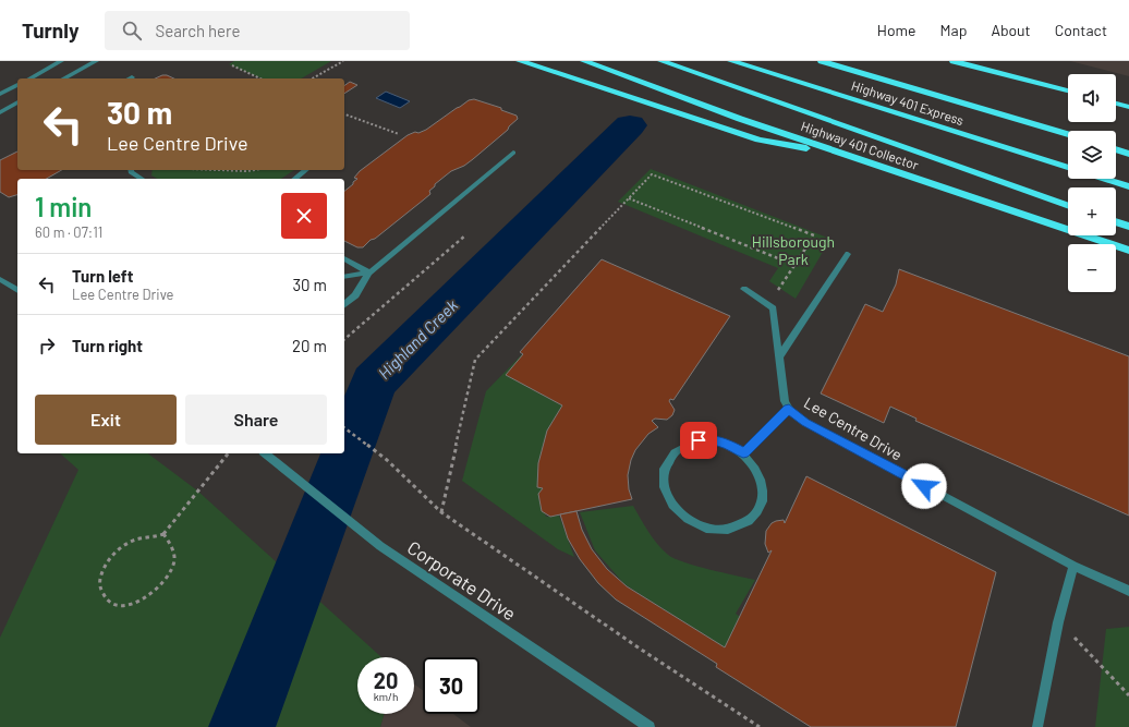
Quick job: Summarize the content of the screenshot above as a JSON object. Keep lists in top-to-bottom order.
{
  "streets": {
    "highway": ["Highway 401 Express", "Highway 401 Collector"],
    "street": ["Lee Centre Drive", "Corporate Drive"]
  },
  "water": ["Highland Creek"],
  "parks": ["Hillsborough Park"],
  "page": {
    "header": "Turnly",
    "search": "Search here",
    "nav": [
      "Home",
      "Map",
      "About",
      "Contact"
    ],
    "map_buttons": ["+", "−"],
    "turn": ["30 m", "Lee Centre Drive"],
    "heading": ["1 min", "60 m · 07:11"],
    "list": [
      {
        "name": "Turn left",
        "note": "Lee Centre Drive",
        "value": "30 m"
      },
      {
        "name": "Turn right",
        "value": "20 m"
      }
    ],
    "buttons": ["Exit", "Share"],
    "speed": "20 km/h",
    "limit": "30"
  }
}
